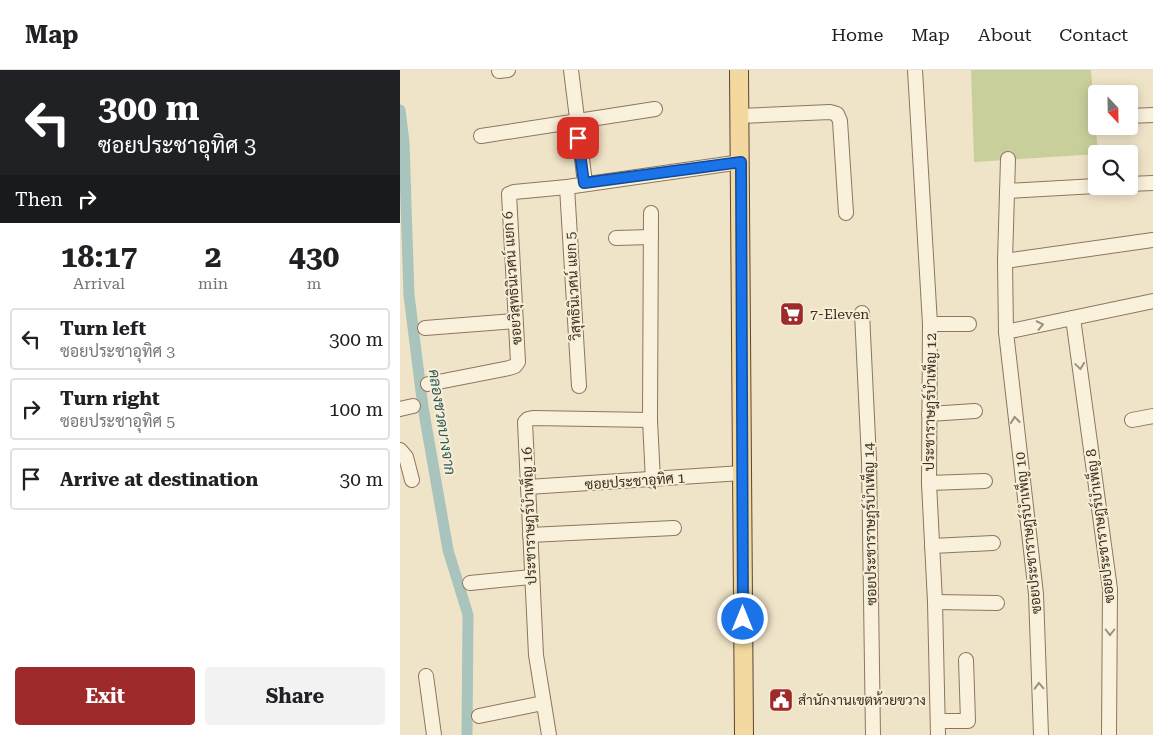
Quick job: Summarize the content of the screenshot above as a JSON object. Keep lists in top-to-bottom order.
{
  "streets": {
    "street": [
      "ซอยวิสุทธินิเวศน์ แยก 6",
      "วิสุทธินิเวศน์ แยก 5",
      "ประชาราษฎร์บำเพ็ญ 12",
      "ซอยประชาอุทิศ 1",
      "ประชาราษฎร์บำเพ็ญ 16",
      "ซอยประชาราษฎร์บำเพ็ญ 14",
      "ซอยประชาราษฎร์บำเพ็ญ 8",
      "ซอยประชาราษฎร์บำเพ็ญ 10"
    ]
  },
  "crossings": [
    ["ซอยวิสุทธินิเวศน์ แยก 6", "วิสุทธินิเวศน์ แยก 5"],
    ["ซอยประชาอุทิศ 1", "ประชาราษฎร์บำเพ็ญ 16"]
  ],
  "one_way": ["ซอยประชาราษฎร์บำเพ็ญ 8", "ซอยประชาราษฎร์บำเพ็ญ 10"],
  "water": ["คลองชวดบางจาก"],
  "places": {
    "supermarket": ["7-Eleven"],
    "public building": ["สำนักงานเขตห้วยขวาง"]
  },
  "north": "bottom",
  "page": {
    "header": "Map",
    "nav": [
      "Home",
      "Map",
      "About",
      "Contact"
    ],
    "turn": ["300 m", "ซอยประชาอุทิศ 3"],
    "then": "Then",
    "eta": [
      "18:17",
      "Arrival",
      "2",
      "min",
      "430",
      "m"
    ],
    "list": [
      {
        "name": "Turn left",
        "note": "ซอยประชาอุทิศ 3",
        "value": "300 m"
      },
      {
        "name": "Turn right",
        "note": "ซอยประชาอุทิศ 5",
        "value": "100 m"
      },
      {
        "name": "Arrive at destination",
        "value": "30 m"
      }
    ],
    "buttons": ["Exit", "Share"]
  }
}
